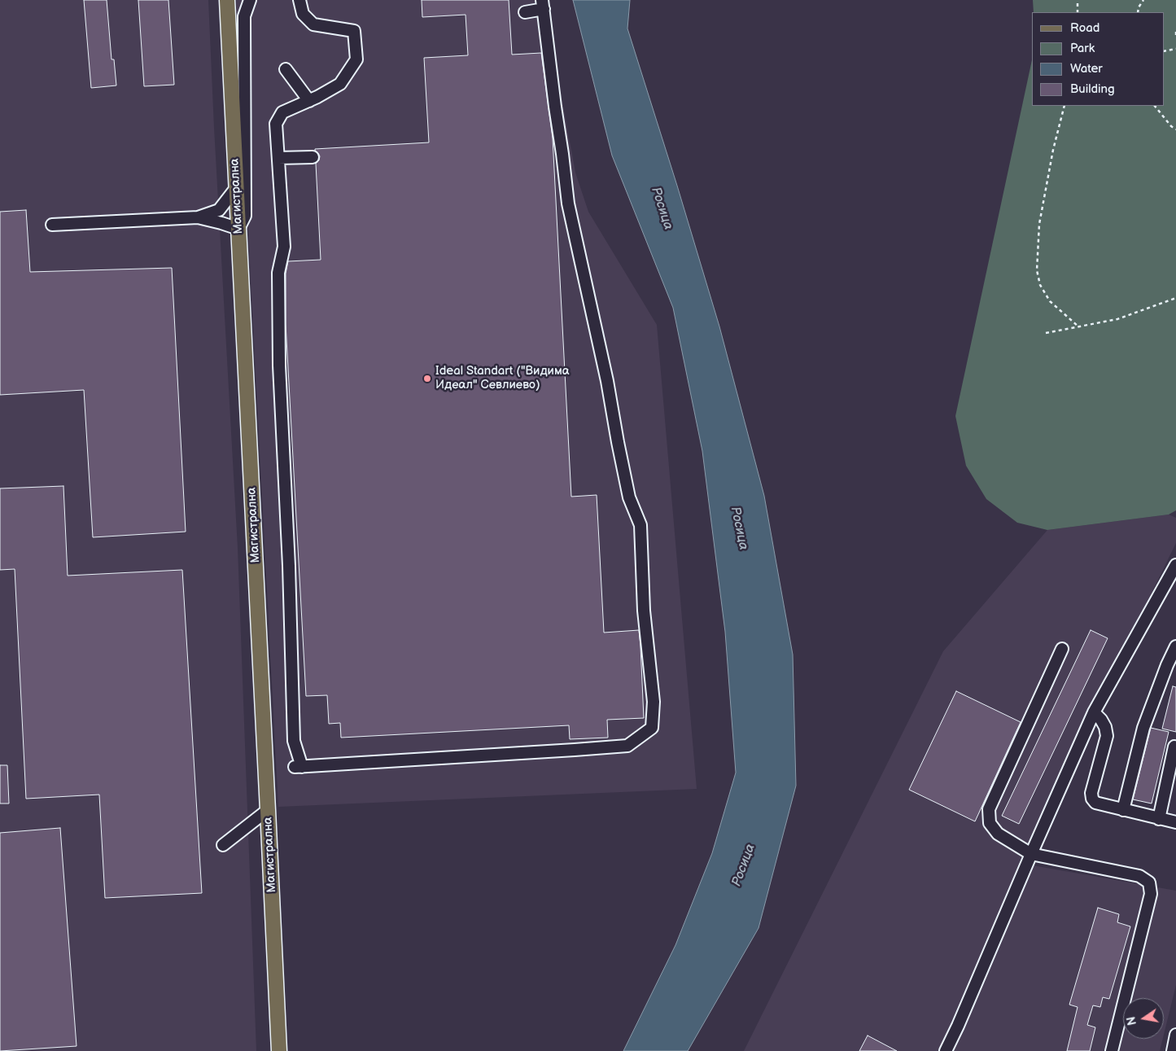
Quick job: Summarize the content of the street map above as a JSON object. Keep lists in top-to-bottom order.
{
  "streets": {
    "main road": ["Магистрална"]
  },
  "water": ["Росица"],
  "places": ["Ideal Standart (\"Видима Идеал\" Севлиево)"],
  "legend": [
    "Road",
    "Park",
    "Water",
    "Building"
  ],
  "north": "left"
}
